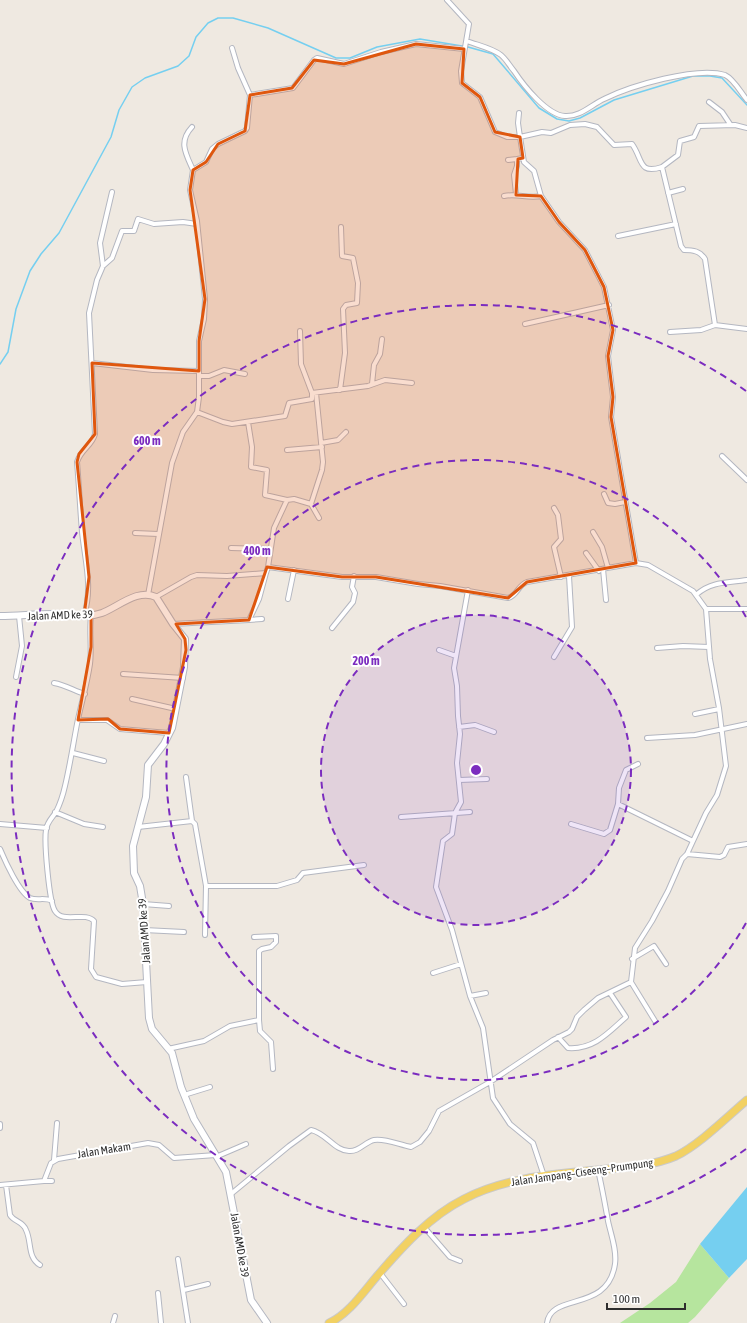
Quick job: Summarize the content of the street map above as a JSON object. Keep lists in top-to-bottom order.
{
  "streets": {
    "main road": ["Jalan Jampang–Ciseeng–Prumpung"],
    "street": ["Jalan AMD ke 39", "Jalan Makam"]
  },
  "crossings": [
    ["Jalan AMD ke 39", "Jalan Makam"]
  ],
  "scale_bar": "100 m",
  "rings": ["600 m", "400 m", "200 m"]
}
